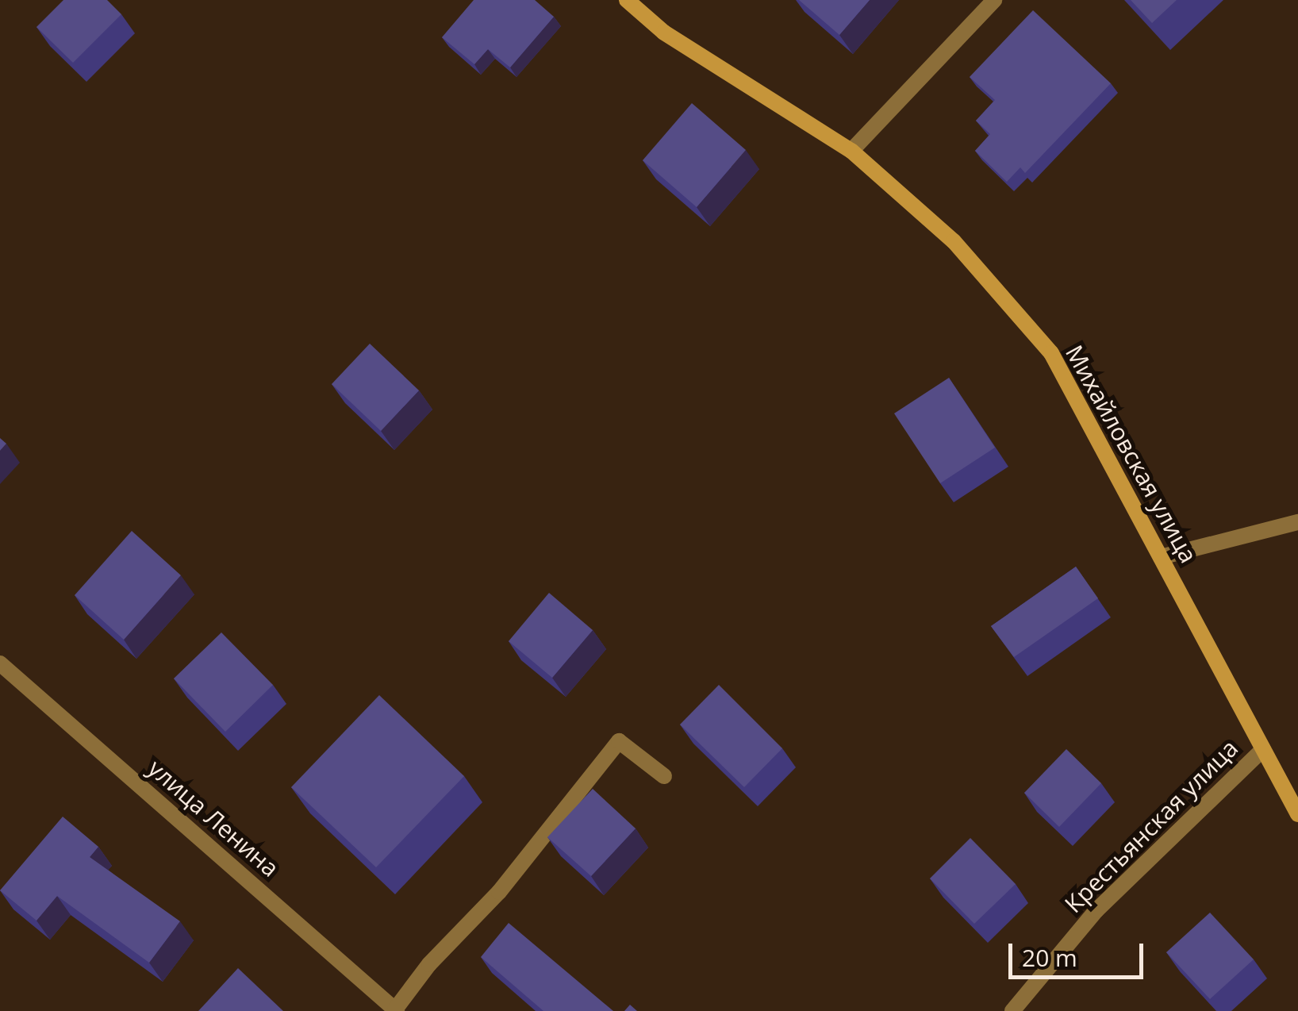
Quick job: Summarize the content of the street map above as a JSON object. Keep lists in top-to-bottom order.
{
  "streets": {
    "street": ["Михайловская улица", "улица Ленина", "Крестьянская улица"]
  },
  "crossings": [
    ["Михайловская улица", "Крестьянская улица"]
  ],
  "scale_bar": "20 m"
}
